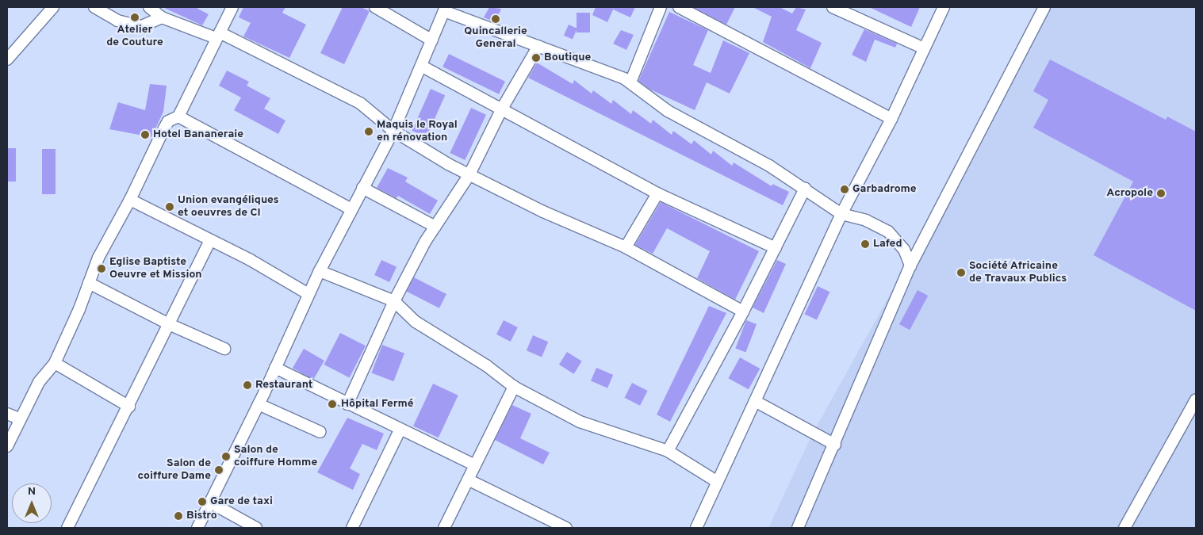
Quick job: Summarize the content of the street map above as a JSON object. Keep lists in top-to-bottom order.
{
  "places": [
    "Atelier de Couture",
    "Quincallerie General",
    "Boutique",
    "Maquis le Royal en rénovation",
    "Hotel Bananeraie",
    "Garbadrome",
    "Acropole",
    "Union evangéliques et oeuvres de CI",
    "Lafed",
    "Eglise Baptiste Oeuvre et Mission",
    "Société Africaine de Travaux Publics",
    "Restaurant",
    "Hôpital Fermé",
    "Salon de coiffure Homme",
    "Salon de coiffure Dame",
    "Gare de taxi",
    "Bistro"
  ],
  "north": "top"
}
